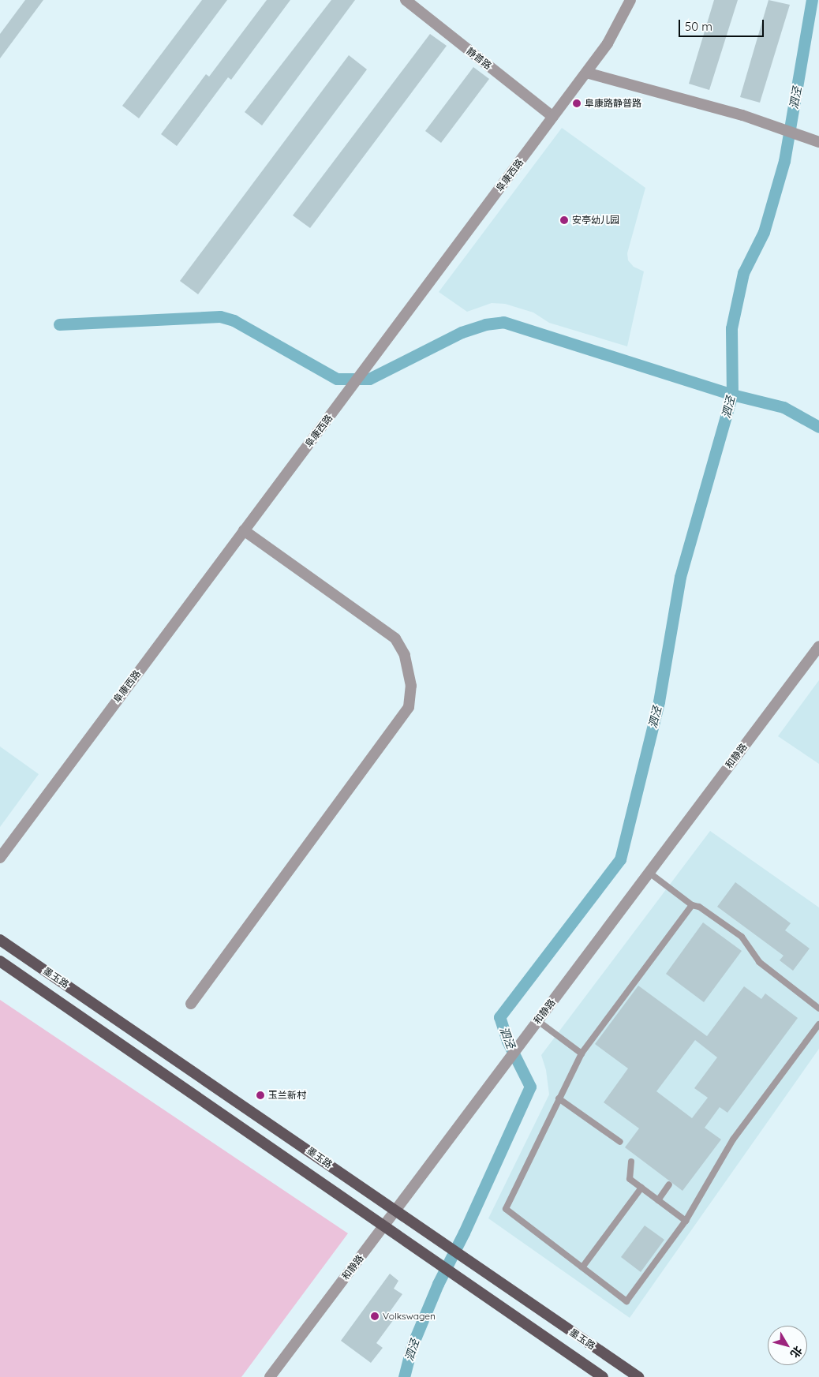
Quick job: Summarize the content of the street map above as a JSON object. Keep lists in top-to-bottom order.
{
  "streets": {
    "main road": ["墨玉路"],
    "street": ["静普路", "阜康西路", "和静路"]
  },
  "crossings": [
    ["静普路", "阜康西路"],
    ["和静路", "墨玉路"]
  ],
  "water": ["泗泾"],
  "places": [
    "阜康路静普路",
    "安亭幼儿园",
    "玉兰新村",
    "Volkswagen"
  ],
  "scale_bar": "50 m",
  "north": "bottom right"
}
